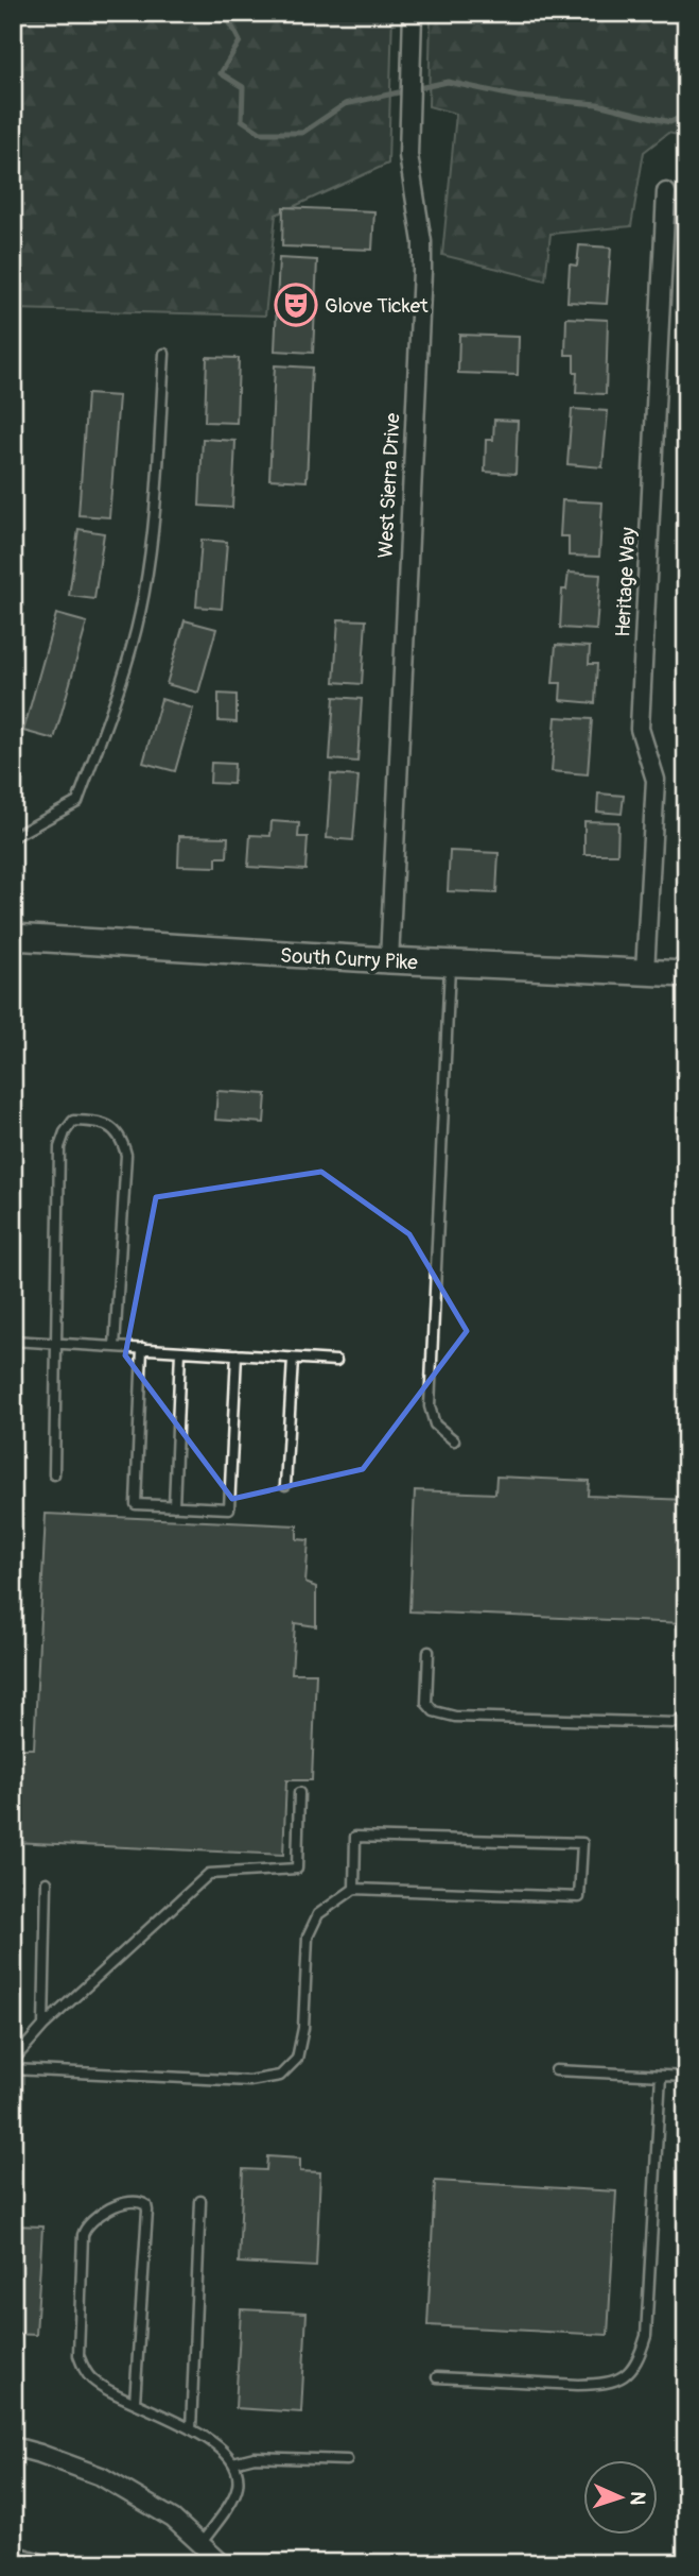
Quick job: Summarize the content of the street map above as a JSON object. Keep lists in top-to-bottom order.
{
  "streets": {
    "main road": ["South Curry Pike"],
    "street": ["West Sierra Drive", "Heritage Way"]
  },
  "crossings": [
    ["West Sierra Drive", "South Curry Pike"],
    ["Heritage Way", "South Curry Pike"]
  ],
  "places": {
    "theatre": ["Glove Ticket"]
  },
  "north": "right"
}
